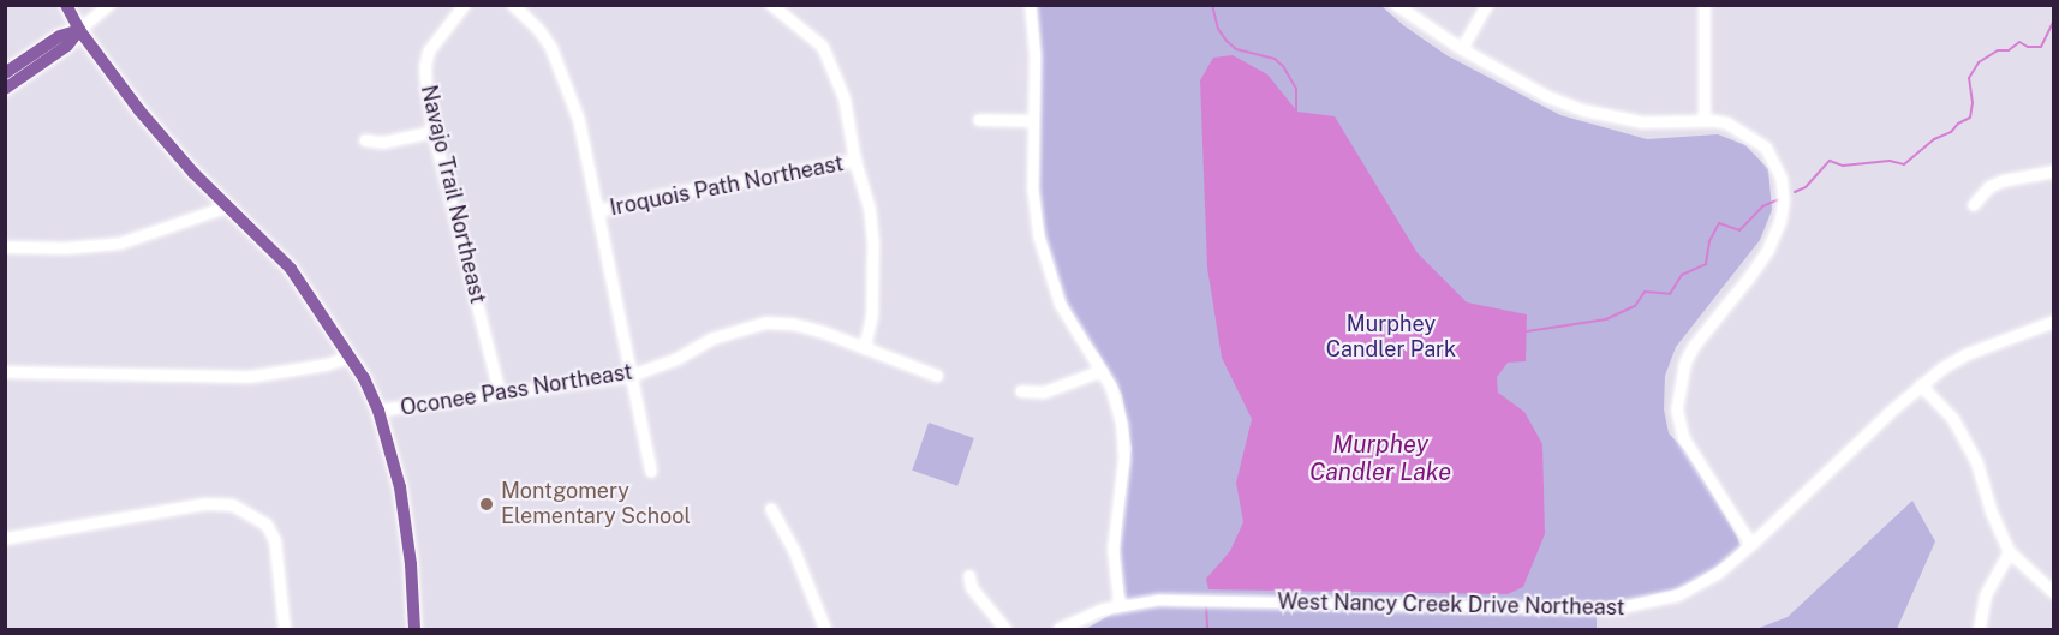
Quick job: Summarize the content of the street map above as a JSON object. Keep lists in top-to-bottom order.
{
  "streets": {
    "street": [
      "Iroquois Path Northeast",
      "Navajo Trail Northeast",
      "Oconee Pass Northeast",
      "West Nancy Creek Drive Northeast"
    ]
  },
  "crossings": [
    ["Navajo Trail Northeast", "Oconee Pass Northeast"]
  ],
  "water": ["Murphey Candler Lake"],
  "parks": ["Murphey Candler Park"],
  "places": ["Montgomery Elementary School"]
}
